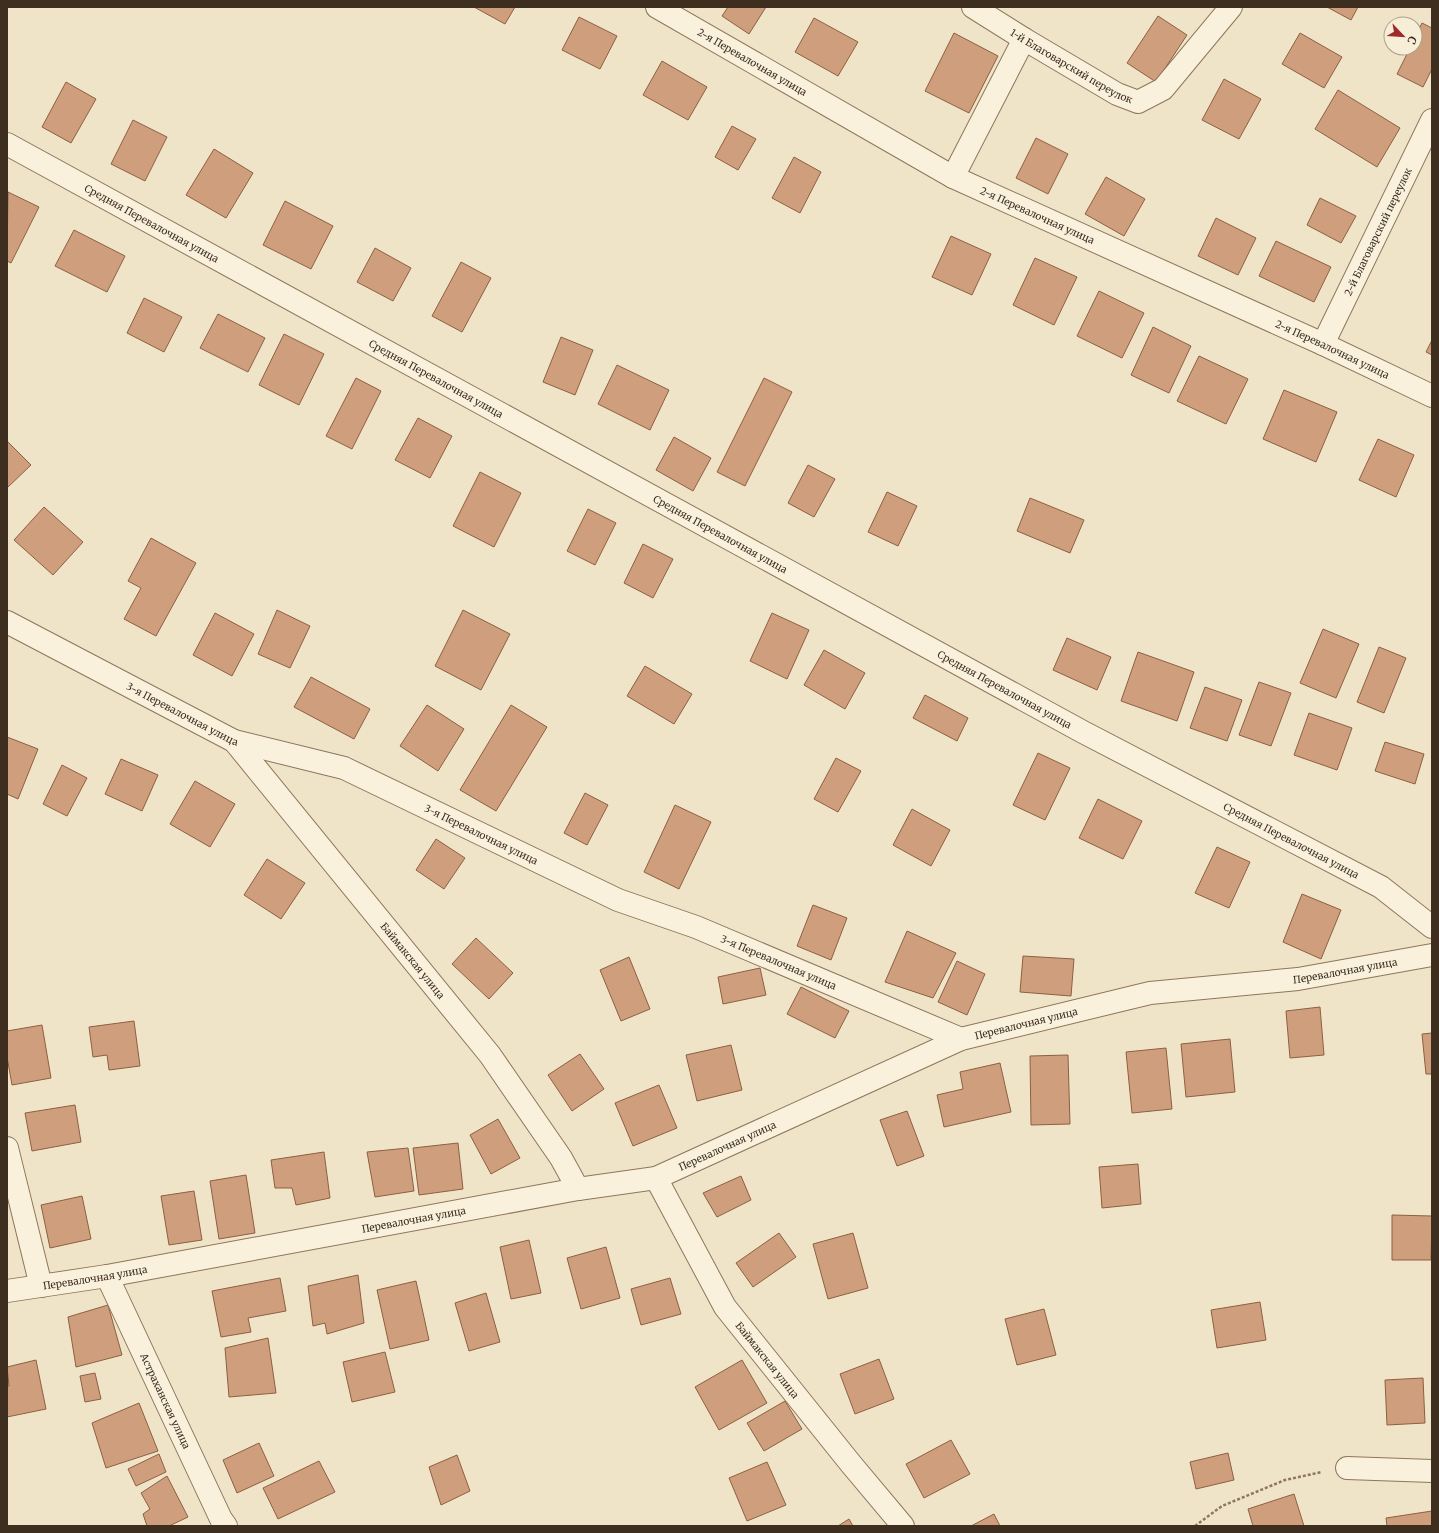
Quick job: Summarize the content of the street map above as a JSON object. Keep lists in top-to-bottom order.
{
  "streets": {
    "street": [
      "2-я Перевалочная улица",
      "1-й Благоварский переулок",
      "Средняя Перевалочная улица",
      "2-й Благоварский переулок",
      "3-я Перевалочная улица",
      "Баймакская улица",
      "Перевалочная улица",
      "Астраханская улица"
    ]
  },
  "crossings": [
    ["2-я Перевалочная улица", "2-й Благоварский переулок"],
    ["3-я Перевалочная улица", "Баймакская улица"],
    ["3-я Перевалочная улица", "Перевалочная улица"],
    ["Баймакская улица", "Перевалочная улица"],
    ["Перевалочная улица", "Астраханская улица"]
  ],
  "north": "bottom right"
}
